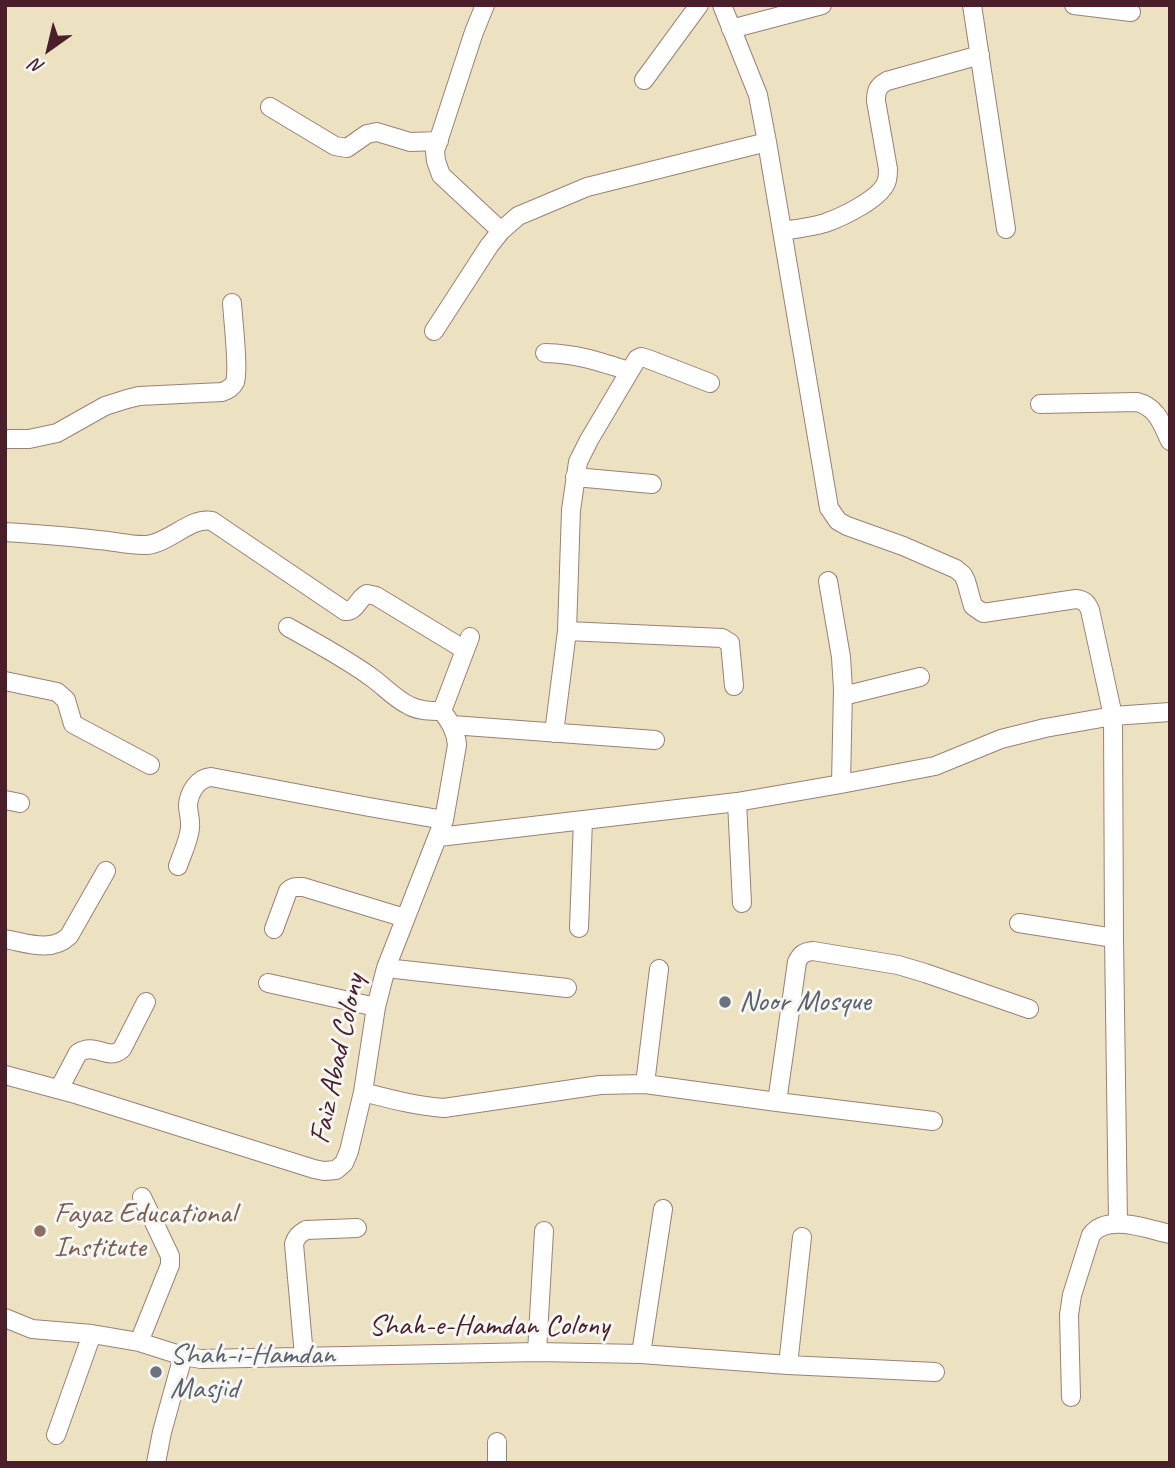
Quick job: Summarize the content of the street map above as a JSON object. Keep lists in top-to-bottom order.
{
  "streets": {
    "street": ["Faiz Abad Colony", "Shah-e-Hamdan Colony"]
  },
  "places": ["Noor Mosque", "Fayaz Educational Institute", "Shah-i-Hamdan Masjid"],
  "north": "bottom left"
}
